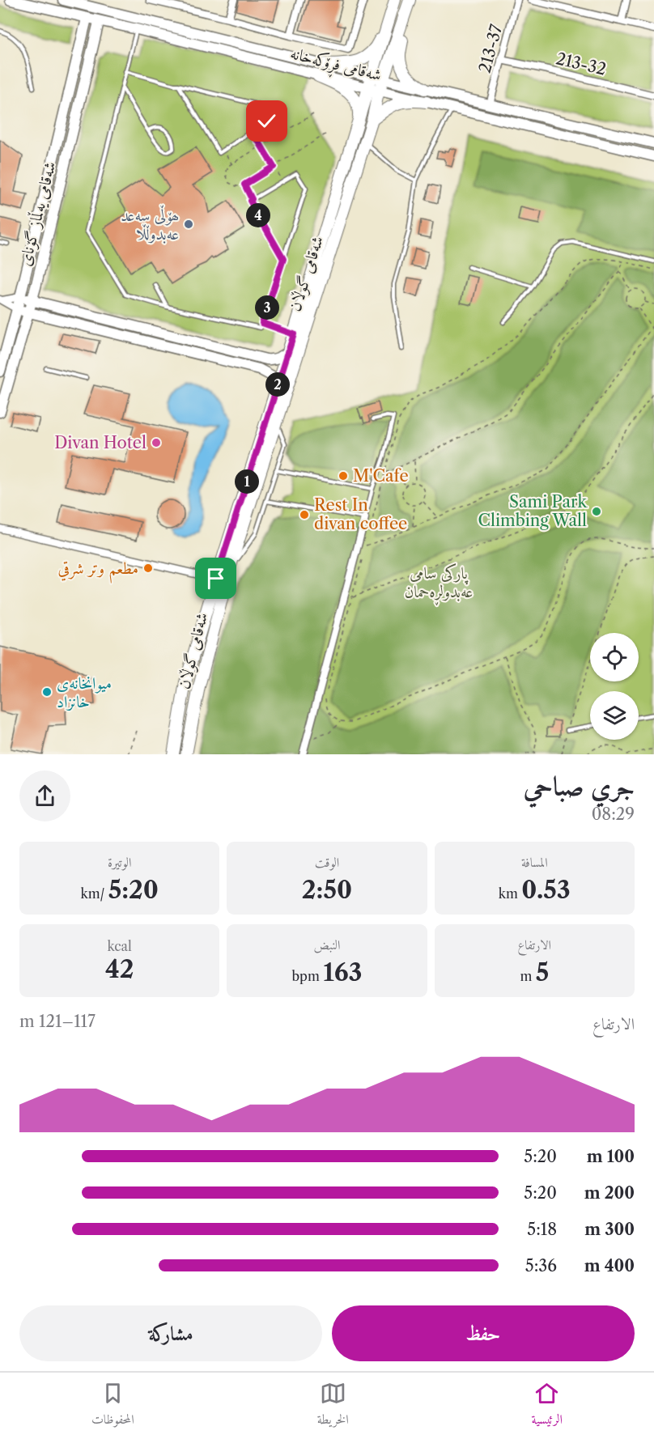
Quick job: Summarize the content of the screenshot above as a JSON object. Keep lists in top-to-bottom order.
{
  "streets": {
    "main road": ["شەقامی گوڵان"],
    "street": [
      "213-37",
      "شەقامی فڕۆکەخانە",
      "213-32",
      "شەقامی یەڵماز گۆنای"
    ]
  },
  "crossings": [
    ["213-37", "شەقامی فڕۆکەخانە"],
    ["213-37", "213-32"],
    ["شەقامی فڕۆکەخانە", "شەقامی یەڵماز گۆنای"],
    ["شەقامی فڕۆکەخانە", "شەقامی گوڵان"]
  ],
  "parks": ["پارکی سامی عەبدولڕەحمان"],
  "places": [
    "ھۆڵی سەعد عەبدوڵڵا",
    "Divan Hotel",
    "M'Cafe",
    "Sami Park Climbing Wall",
    "Rest In divan coffee",
    "مطعم وتر شرقي",
    "میوانخانەی خانزاد"
  ],
  "page": {
    "pins": [
      "4",
      "3",
      "2",
      "1"
    ],
    "heading": ["جري صباحي", "08:29"],
    "stats": [
      ["المسافة", "0.53 km"],
      ["الوقت", "2:50"],
      ["الوتيرة", "5:20 /km"],
      ["الارتفاع", "5 m"],
      ["النبض", "163 bpm"],
      ["kcal", "42"]
    ],
    "chart": ["الارتفاع", "117–121 m"],
    "list": [
      {
        "name": "100 m",
        "note": "5:20"
      },
      {
        "name": "200 m",
        "note": "5:20"
      },
      {
        "name": "300 m",
        "note": "5:18"
      },
      {
        "name": "400 m",
        "note": "5:36"
      }
    ],
    "buttons": ["حفظ", "مشاركة"],
    "tabs": ["الرئيسية", "الخريطة", "المحفوظات"]
  }
}
